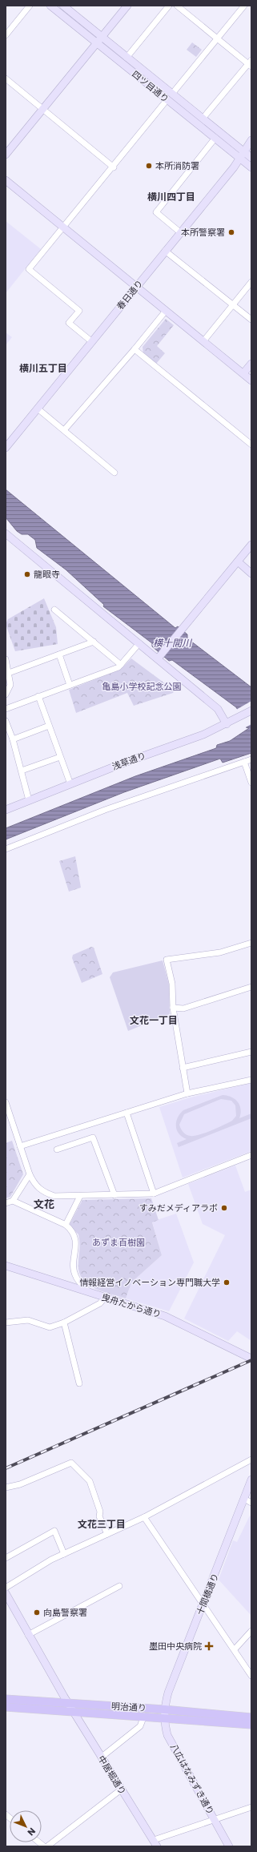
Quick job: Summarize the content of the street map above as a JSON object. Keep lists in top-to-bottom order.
{
  "streets": {
    "main road": ["明治通り"],
    "street": [
      "四ツ目通り",
      "春日通り",
      "浅草通り",
      "曳舟たから通り",
      "十間橋通り",
      "中居堀通り",
      "八広はなみずき通り"
    ]
  },
  "crossings": [
    ["四ツ目通り", "春日通り"],
    ["十間橋通り", "明治通り"],
    ["十間橋通り", "八広はなみずき通り"],
    ["明治通り", "中居堀通り"],
    ["明治通り", "八広はなみずき通り"]
  ],
  "districts": [
    "横川四丁目",
    "横川五丁目",
    "文花一丁目",
    "文花",
    "文花三丁目"
  ],
  "water": ["横十間川"],
  "parks": ["亀島小学校記念公園", "あずま百樹園"],
  "places": {
    "other": [
      "本所消防署",
      "本所警察署",
      "龍眼寺",
      "すみだメディアラボ",
      "情報経営イノベーション専門職大学",
      "向島警察署"
    ],
    "health": ["墨田中央病院"]
  },
  "north": "bottom right"
}
